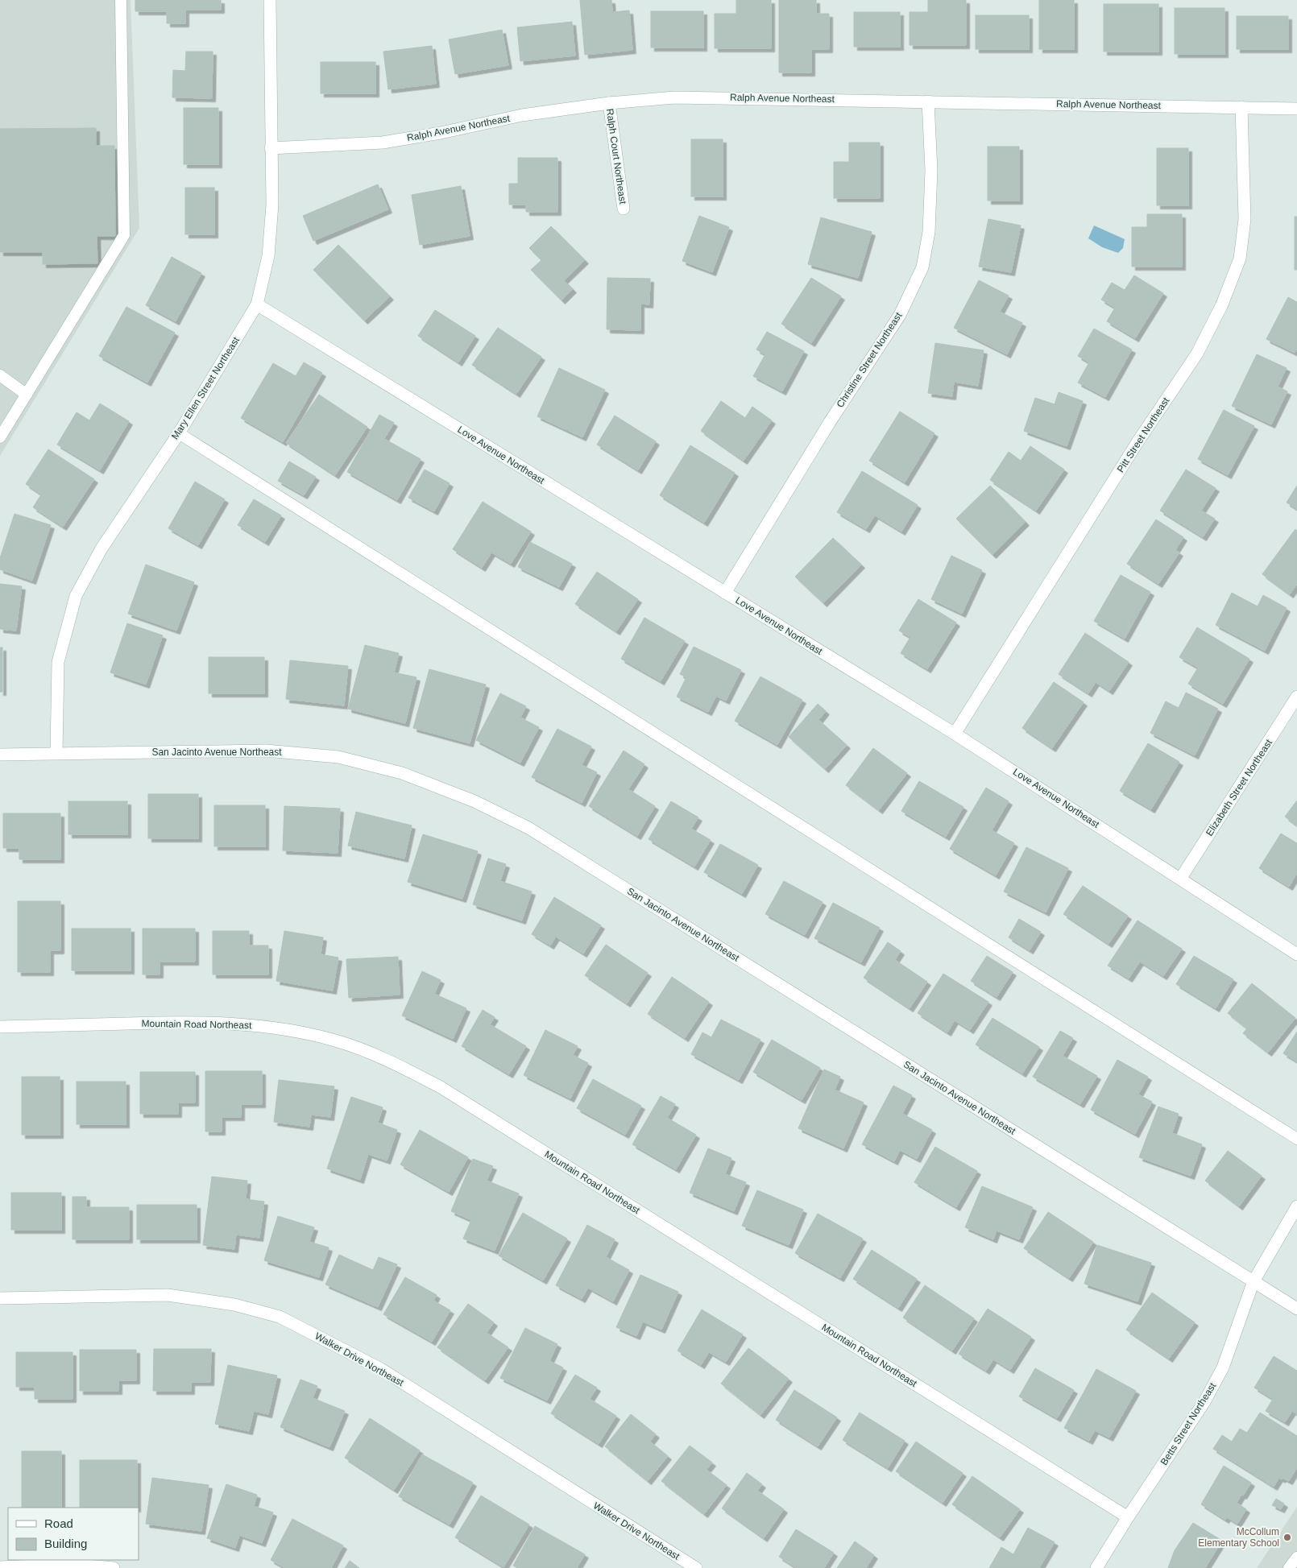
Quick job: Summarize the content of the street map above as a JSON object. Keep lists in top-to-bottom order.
{
  "streets": {
    "street": [
      "Ralph Avenue Northeast",
      "Ralph Court Northeast",
      "Christine Street Northeast",
      "Mary Ellen Street Northeast",
      "Pitt Street Northeast",
      "Love Avenue Northeast",
      "San Jacinto Avenue Northeast",
      "Elizabeth Street Northeast",
      "Mountain Road Northeast",
      "Walker Drive Northeast",
      "Betts Street Northeast"
    ]
  },
  "crossings": [
    ["Ralph Avenue Northeast", "Ralph Court Northeast"],
    ["Ralph Avenue Northeast", "Christine Street Northeast"],
    ["Ralph Avenue Northeast", "Mary Ellen Street Northeast"],
    ["Ralph Avenue Northeast", "Pitt Street Northeast"],
    ["Christine Street Northeast", "Love Avenue Northeast"],
    ["Mary Ellen Street Northeast", "Love Avenue Northeast"],
    ["Mary Ellen Street Northeast", "San Jacinto Avenue Northeast"],
    ["Pitt Street Northeast", "Love Avenue Northeast"],
    ["Love Avenue Northeast", "Elizabeth Street Northeast"],
    ["San Jacinto Avenue Northeast", "Betts Street Northeast"],
    ["Mountain Road Northeast", "Betts Street Northeast"]
  ],
  "places": ["McCollum Elementary School"],
  "legend": ["Road", "Building"]
}
